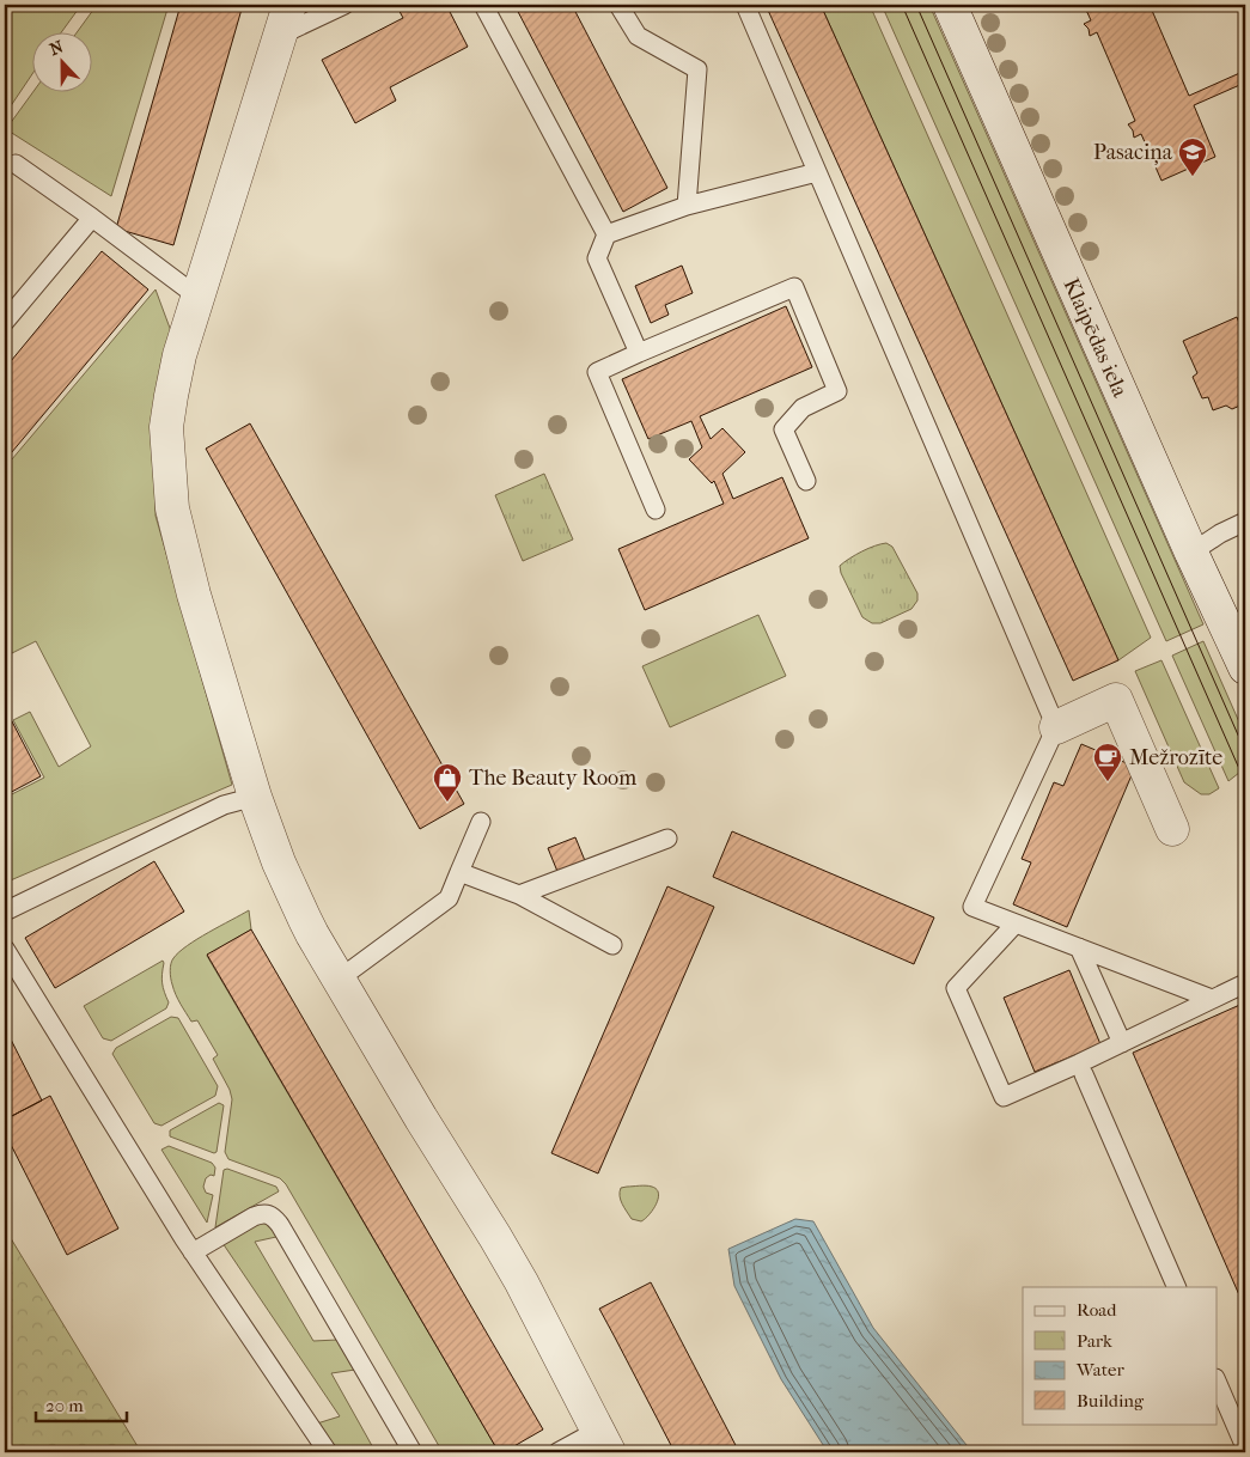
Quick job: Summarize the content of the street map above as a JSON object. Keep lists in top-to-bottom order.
{
  "streets": {
    "street": ["Klaipēdas iela"]
  },
  "places": {
    "school or university": ["Pasaciņa"],
    "cafe": ["Mežrozīte"],
    "shop": ["The Beauty Room"]
  },
  "legend": [
    "Road",
    "Park",
    "Water",
    "Building"
  ],
  "scale_bar": "20 m",
  "north": "top"
}
